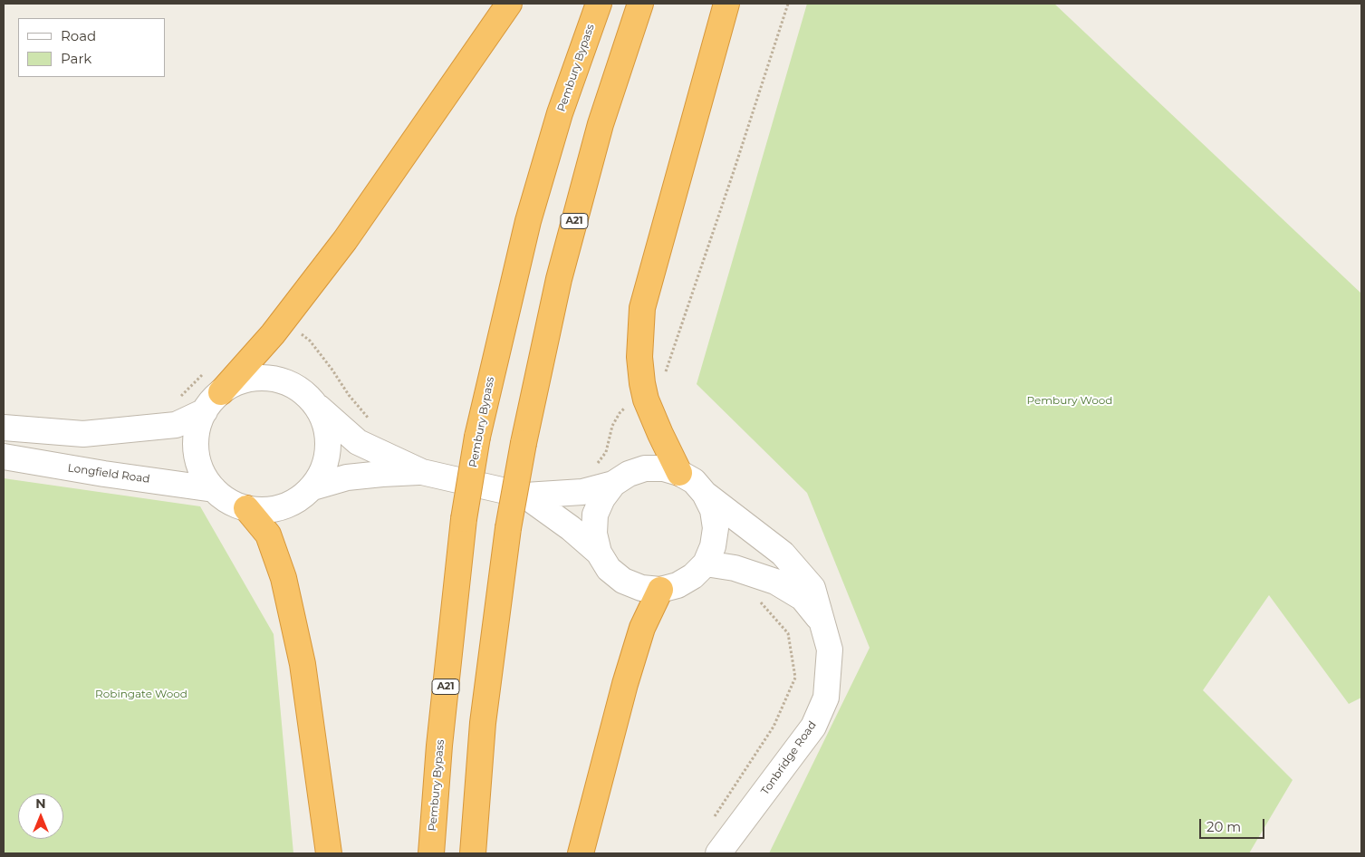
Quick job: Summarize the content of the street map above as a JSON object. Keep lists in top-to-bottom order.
{
  "streets": {
    "highway": ["Pembury Bypass", "A21"],
    "street": ["Longfield Road", "Tonbridge Road"]
  },
  "parks": ["Pembury Wood", "Robingate Wood"],
  "legend": ["Road", "Park"],
  "scale_bar": "20 m",
  "north": "top"
}
